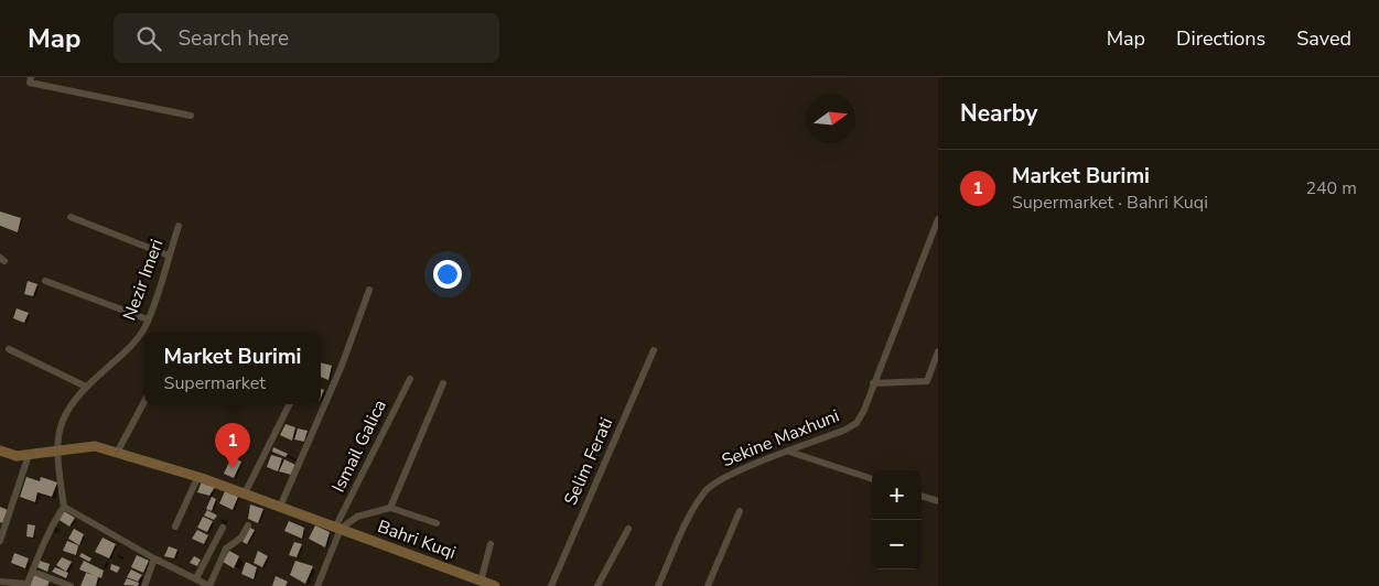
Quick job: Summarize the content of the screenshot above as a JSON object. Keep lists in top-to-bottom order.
{
  "streets": {
    "street": [
      "Nezir Imeri",
      "Sekine Maxhuni",
      "Ismail Galica",
      "Selim Ferati",
      "Bahri Kuqi"
    ]
  },
  "crossings": [
    ["Nezir Imeri", "Bahri Kuqi"],
    ["Ismail Galica", "Bahri Kuqi"]
  ],
  "north": "right",
  "page": {
    "header": "Map",
    "search": "Search here",
    "nav": ["Map", "Directions", "Saved"],
    "heading": "Nearby",
    "list": [
      {
        "mark": "1",
        "name": "Market Burimi",
        "note": "Supermarket · Bahri Kuqi",
        "value": "240 m"
      }
    ],
    "popup": ["Market Burimi", "Supermarket"],
    "pins": "1",
    "map_buttons": ["+", "−"]
  }
}
